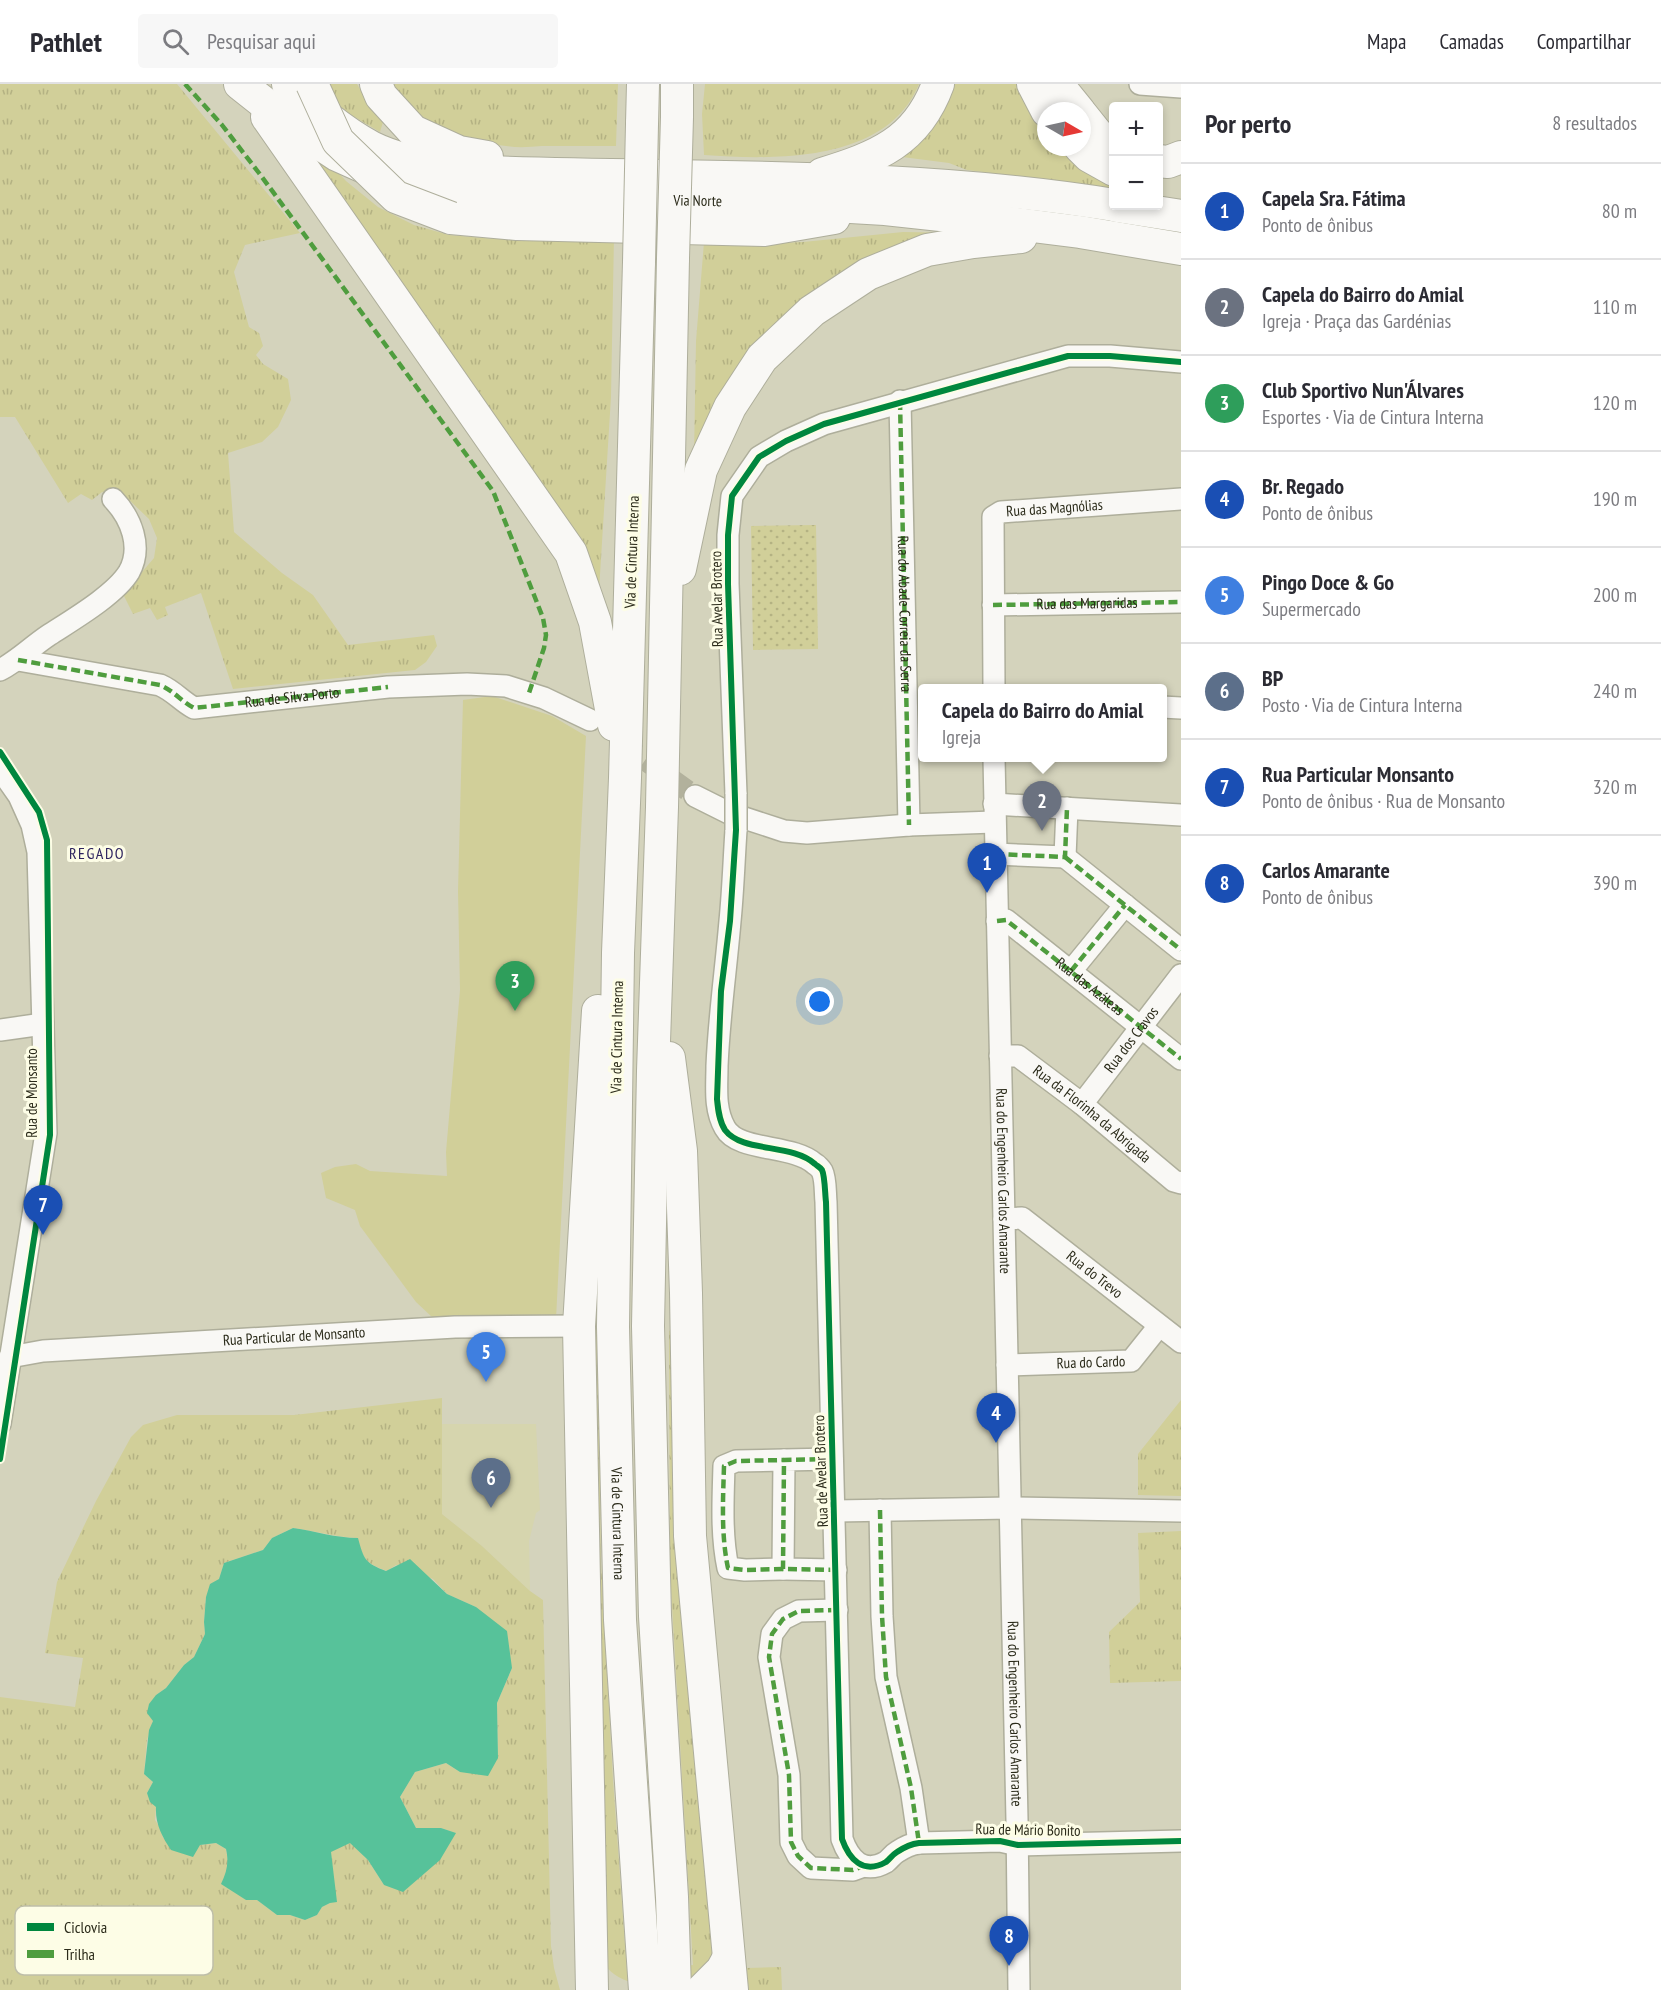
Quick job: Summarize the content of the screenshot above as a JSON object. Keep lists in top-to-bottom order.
{
  "streets": {
    "highway": ["Via Norte", "Via de Cintura Interna"],
    "street": [
      "Rua das Magnólias",
      "Rua Avelar Brotero",
      "Rua das Margaridas",
      "Rua do Abade Correia da Serra",
      "Rua de Silva Porto",
      "Rua das Azáleas",
      "Rua dos Cravos",
      "Rua de Monsanto",
      "Rua da Florinha da Abrigada",
      "Rua do Engenheiro Carlos Amarante",
      "Rua do Trevo",
      "Rua Particular de Monsanto",
      "Rua do Cardo",
      "Rua de Avelar Brotero",
      "Rua de Mário Bonito"
    ]
  },
  "crossings": [
    ["Rua das Magnólias", "Rua das Margaridas"],
    ["Rua Avelar Brotero", "Rua do Abade Correia da Serra"],
    ["Rua Avelar Brotero", "Rua de Avelar Brotero"],
    ["Rua das Azáleas", "Rua dos Cravos"],
    ["Rua das Azáleas", "Rua do Engenheiro Carlos Amarante"],
    ["Rua dos Cravos", "Rua da Florinha da Abrigada"],
    ["Rua de Monsanto", "Rua Particular de Monsanto"],
    ["Rua da Florinha da Abrigada", "Rua do Engenheiro Carlos Amarante"],
    ["Rua do Engenheiro Carlos Amarante", "Rua do Trevo"],
    ["Rua do Engenheiro Carlos Amarante", "Rua do Cardo"],
    ["Rua do Engenheiro Carlos Amarante", "Rua de Mário Bonito"],
    ["Rua do Trevo", "Rua do Cardo"]
  ],
  "districts": ["REGADO"],
  "legend": ["Ciclovia", "Trilha"],
  "north": "right",
  "page": {
    "header": "Pathlet",
    "search": "Pesquisar aqui",
    "nav": ["Mapa", "Camadas", "Compartilhar"],
    "heading": ["Por perto", "8 resultados"],
    "map_buttons": ["+", "−"],
    "list": [
      {
        "mark": "1",
        "name": "Capela Sra. Fátima",
        "note": "Ponto de ônibus",
        "value": "80 m"
      },
      {
        "mark": "2",
        "name": "Capela do Bairro do Amial",
        "note": "Igreja · Praça das Gardénias",
        "value": "110 m"
      },
      {
        "mark": "3",
        "name": "Club Sportivo Nun'Álvares",
        "note": "Esportes · Via de Cintura Interna",
        "value": "120 m"
      },
      {
        "mark": "4",
        "name": "Br. Regado",
        "note": "Ponto de ônibus",
        "value": "190 m"
      },
      {
        "mark": "5",
        "name": "Pingo Doce & Go",
        "note": "Supermercado",
        "value": "200 m"
      },
      {
        "mark": "6",
        "name": "BP",
        "note": "Posto · Via de Cintura Interna",
        "value": "240 m"
      },
      {
        "mark": "7",
        "name": "Rua Particular Monsanto",
        "note": "Ponto de ônibus · Rua de Monsanto",
        "value": "320 m"
      },
      {
        "mark": "8",
        "name": "Carlos Amarante",
        "note": "Ponto de ônibus",
        "value": "390 m"
      }
    ],
    "popup": ["Capela do Bairro do Amial", "Igreja"],
    "pins": [
      "2",
      "1",
      "3",
      "7",
      "5",
      "4",
      "6",
      "8"
    ]
  }
}
